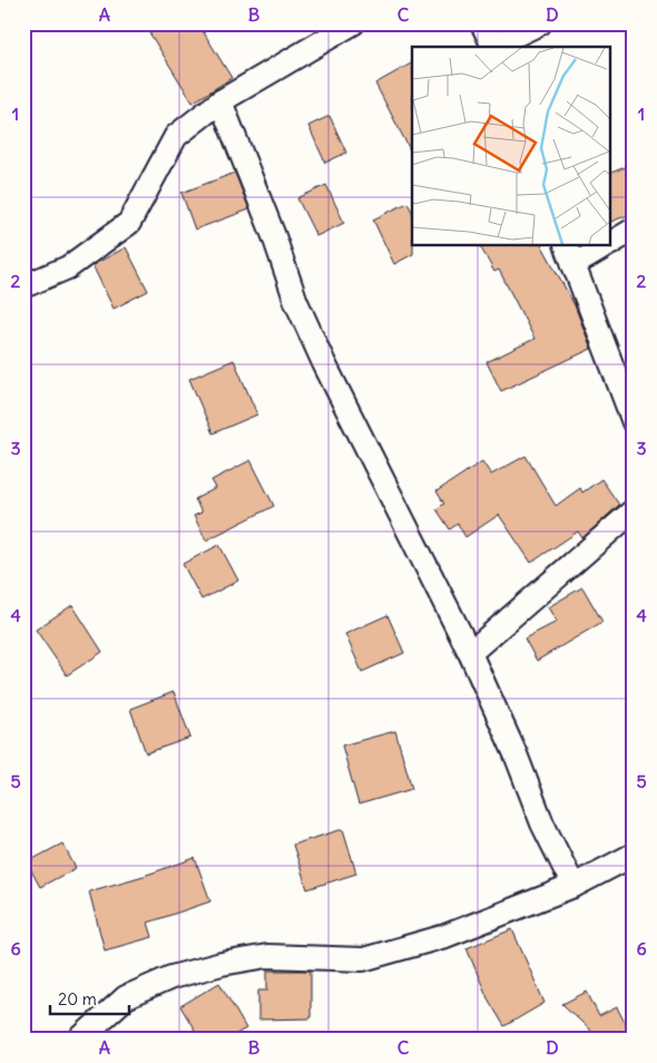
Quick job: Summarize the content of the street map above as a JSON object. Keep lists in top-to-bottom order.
{
  "scale_bar": "20 m",
  "grid": {
    "columns": [
      "A",
      "B",
      "C",
      "D"
    ],
    "rows": [
      "1",
      "2",
      "3",
      "4",
      "5",
      "6"
    ]
  }
}
